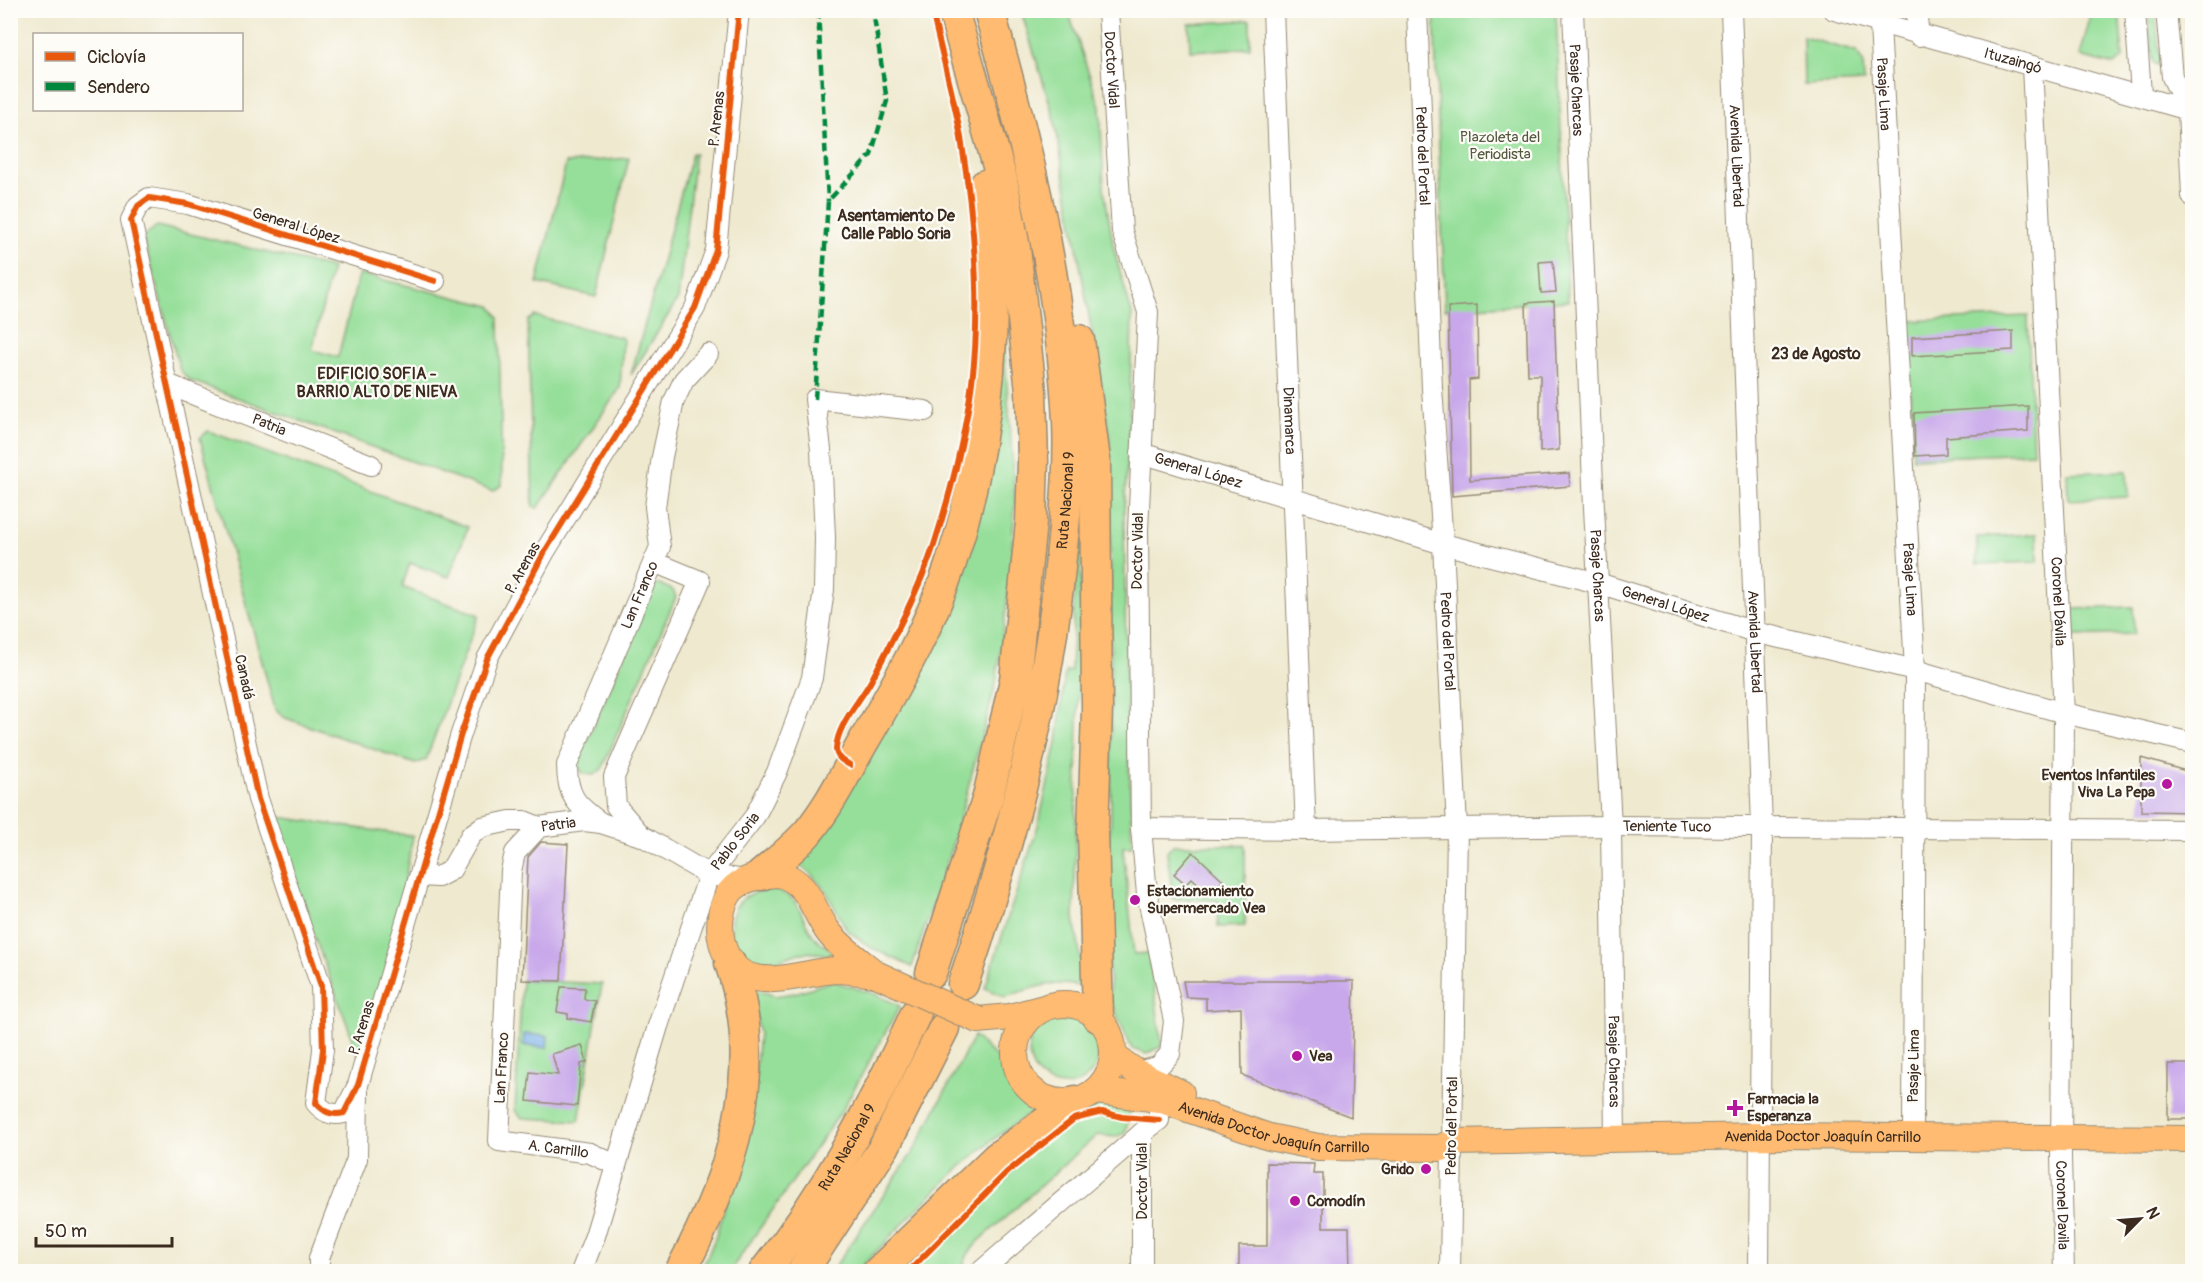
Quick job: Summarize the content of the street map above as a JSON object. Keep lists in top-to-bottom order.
{
  "streets": {
    "highway": ["Ruta Nacional 9"],
    "main road": ["Avenida Doctor Joaquín Carrillo"],
    "street": [
      "Ituzaingó",
      "Doctor Vidal",
      "Pasaje Charcas",
      "Pasaje Lima",
      "P. Arenas",
      "Pedro del Portal",
      "Avenida Libertad",
      "General López",
      "Dinamarca",
      "Patria",
      "Lan Franco",
      "Coronel Dávila",
      "Canadá",
      "Teniente Tuco",
      "Pablo Soria",
      "A. Carrillo",
      "Coronel Davila"
    ]
  },
  "crossings": [
    ["Ituzaingó", "Pasaje Lima"],
    ["Ituzaingó", "Coronel Dávila"],
    ["Doctor Vidal", "General López"],
    ["Doctor Vidal", "Teniente Tuco"],
    ["Doctor Vidal", "Avenida Doctor Joaquín Carrillo"],
    ["Pasaje Charcas", "General López"],
    ["Pasaje Charcas", "Teniente Tuco"],
    ["Pasaje Charcas", "Avenida Doctor Joaquín Carrillo"],
    ["Pasaje Lima", "General López"],
    ["Pasaje Lima", "Teniente Tuco"],
    ["Pasaje Lima", "Avenida Doctor Joaquín Carrillo"],
    ["P. Arenas", "Patria"],
    ["P. Arenas", "Canadá"],
    ["Pedro del Portal", "General López"],
    ["Pedro del Portal", "Teniente Tuco"],
    ["Pedro del Portal", "Avenida Doctor Joaquín Carrillo"],
    ["Avenida Libertad", "General López"],
    ["Avenida Libertad", "Teniente Tuco"],
    ["Avenida Libertad", "Avenida Doctor Joaquín Carrillo"],
    ["General López", "Dinamarca"],
    ["General López", "Coronel Dávila"],
    ["General López", "Canadá"],
    ["Dinamarca", "Teniente Tuco"],
    ["Patria", "Lan Franco"],
    ["Patria", "Canadá"],
    ["Patria", "Pablo Soria"],
    ["Lan Franco", "A. Carrillo"],
    ["Coronel Dávila", "Teniente Tuco"],
    ["Coronel Dávila", "Avenida Doctor Joaquín Carrillo"],
    ["Coronel Dávila", "Coronel Davila"],
    ["Pablo Soria", "A. Carrillo"],
    ["Avenida Doctor Joaquín Carrillo", "Coronel Davila"]
  ],
  "districts": ["Asentamiento De Calle Pablo Soria", "23 de Agosto", "EDIFICIO SOFIA - BARRIO ALTO DE NIEVA"],
  "parks": ["Plazoleta del Periodista"],
  "places": {
    "other": [
      "Eventos Infantiles Viva La Pepa",
      "Estacionamiento Supermercado Vea",
      "Vea",
      "Grido",
      "Comodín"
    ],
    "health": ["Farmacia la Esperanza"]
  },
  "legend": ["Ciclovía", "Sendero"],
  "scale_bar": "50 m",
  "north": "top right"
}
